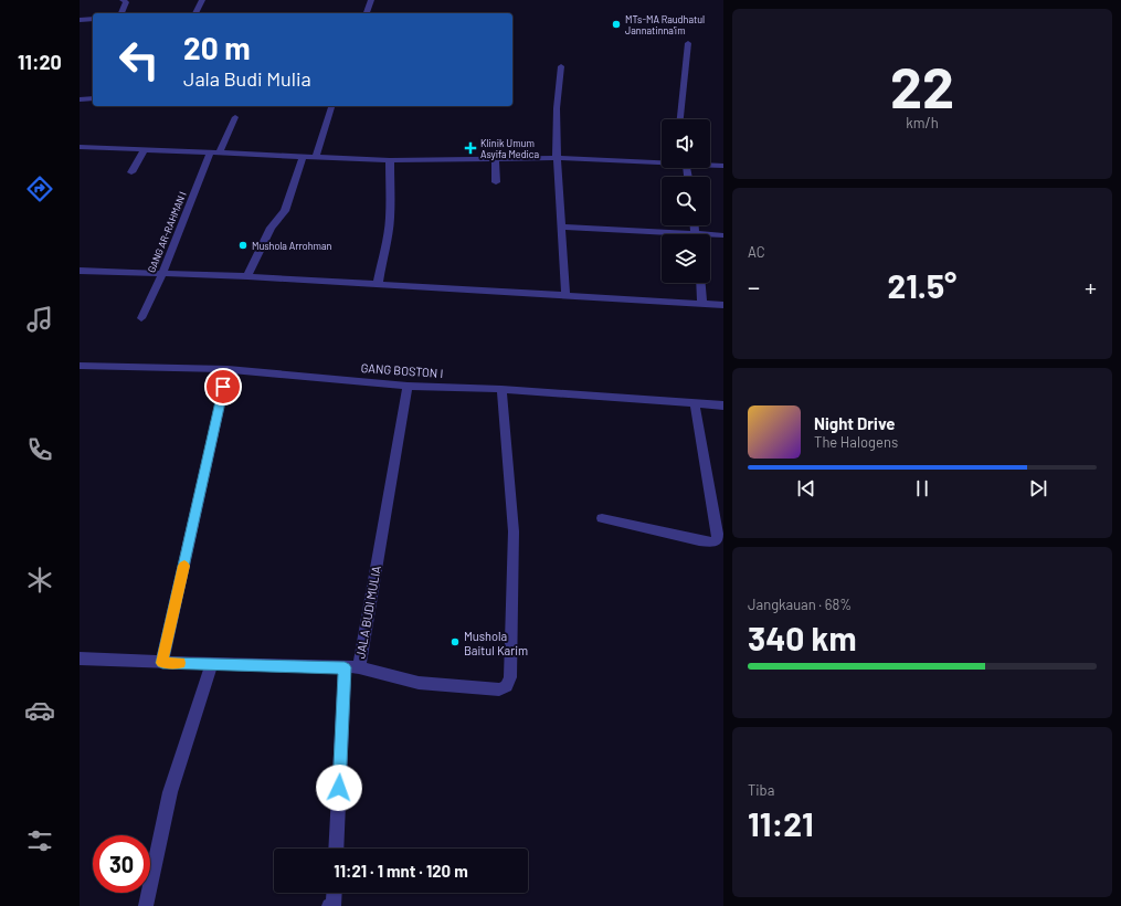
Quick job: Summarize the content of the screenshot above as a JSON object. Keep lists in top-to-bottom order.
{
  "streets": {
    "street": ["GANG AR-RAHMAN I", "GANG BOSTON I", "JALA BUDI MULIA"]
  },
  "crossings": [
    ["GANG BOSTON I", "JALA BUDI MULIA"]
  ],
  "places": {
    "other": ["MTs-MA Raudhatul Jannatinna'im", "Mushola Arrohman", "Mushola Baitul Karim"],
    "health": ["Klinik Umum Asyifa Medica"]
  },
  "page": {
    "tabs": "11:20",
    "tile": [
      ["22", "km/h"],
      "AC",
      ["Jangkauan · 68%", "340 km"],
      ["Tiba", "11:21"]
    ],
    "turn": ["20 m", "Jala Budi Mulia"],
    "heat": ["−", "21.5°", "+"],
    "song": ["Night Drive", "The Halogens"],
    "limit": "30",
    "trip": "11:21 · 1 mnt · 120 m"
  }
}
